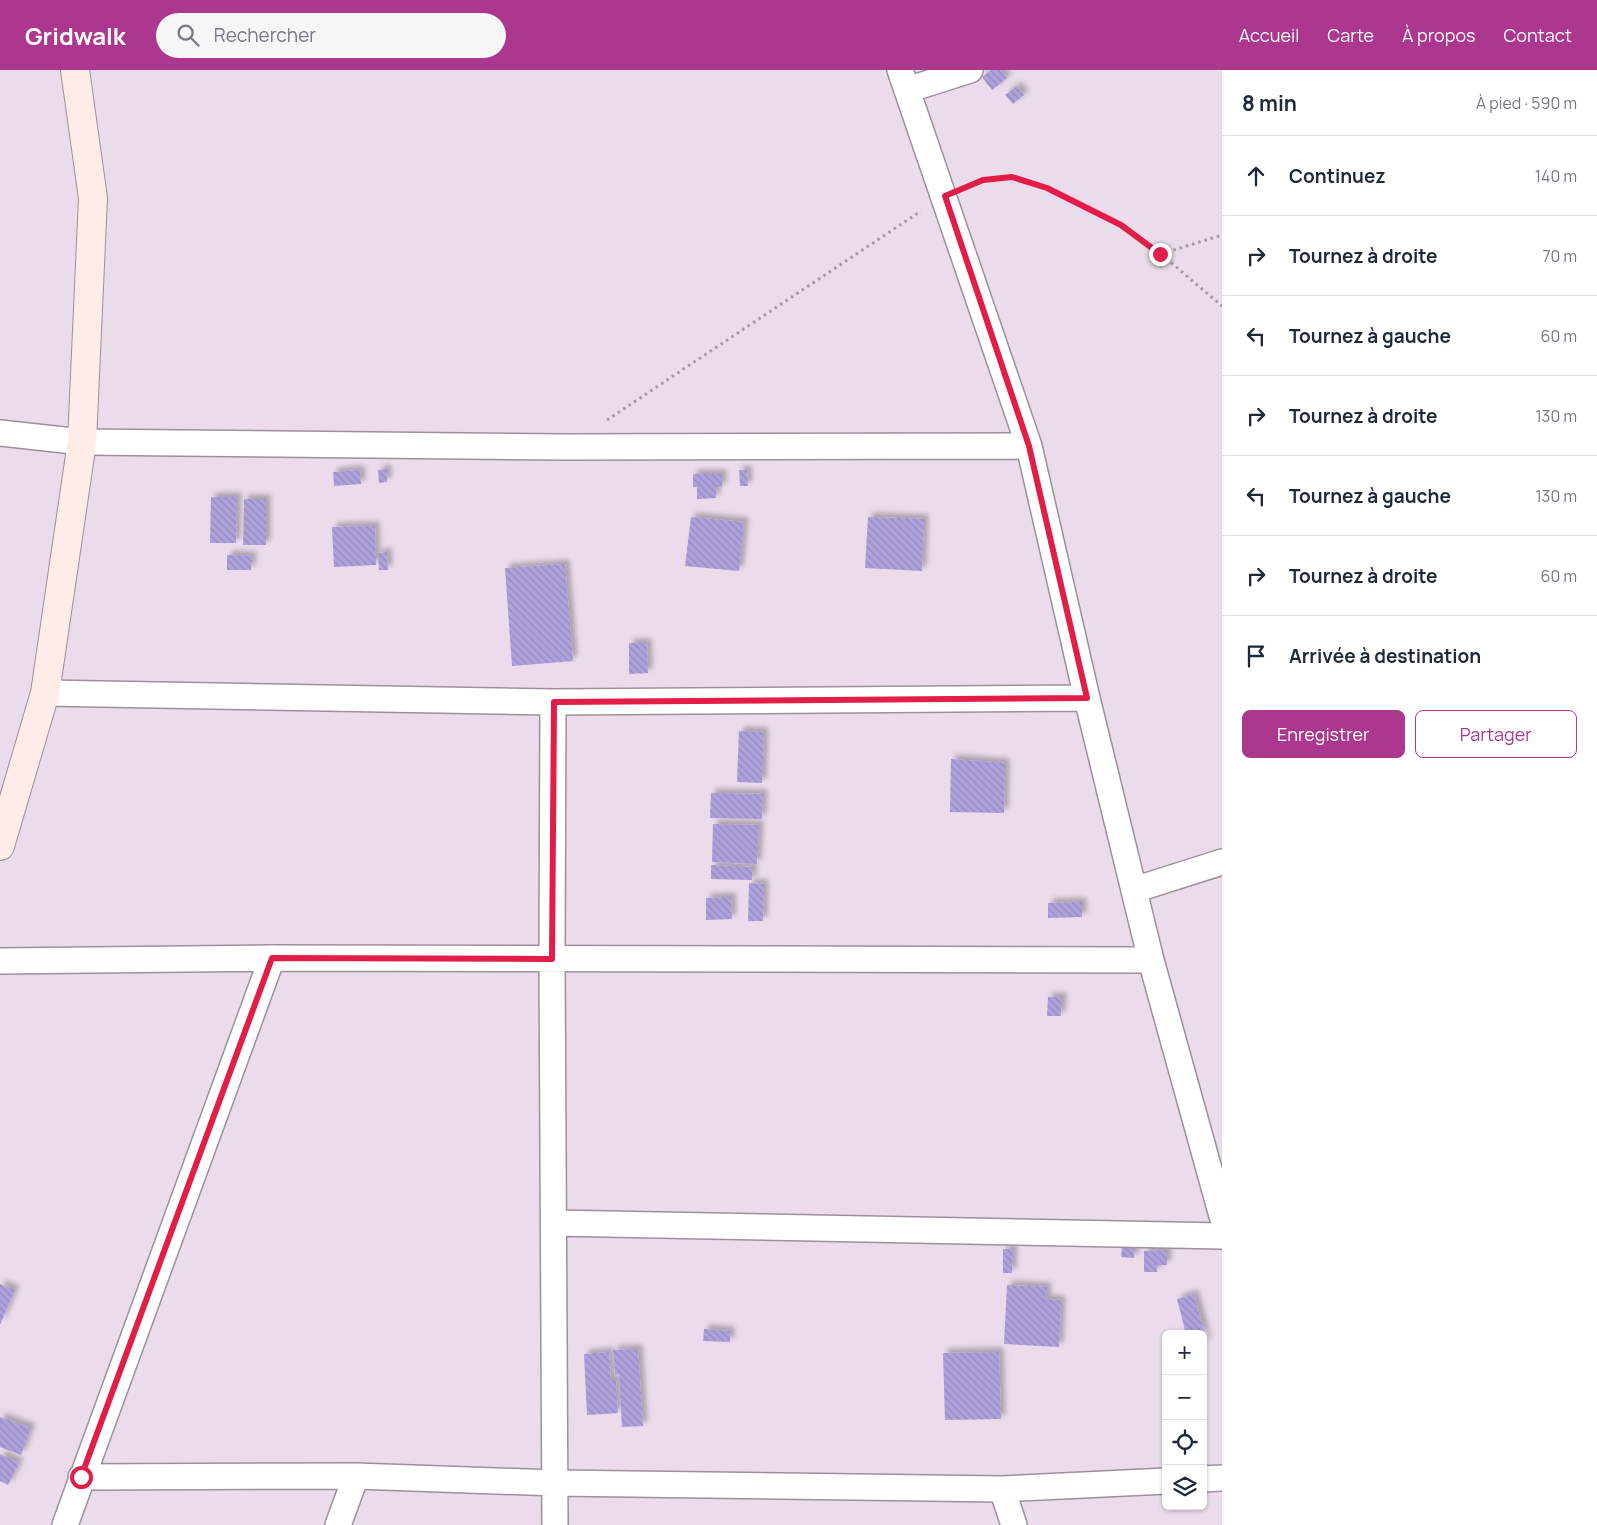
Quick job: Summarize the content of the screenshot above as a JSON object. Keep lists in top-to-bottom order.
{
  "page": {
    "header": "Gridwalk",
    "search": "Rechercher",
    "nav": [
      "Accueil",
      "Carte",
      "À propos",
      "Contact"
    ],
    "heading": ["8 min", "À pied · 590 m"],
    "list": [
      ["Continuez", "140 m"],
      ["Tournez à droite", "70 m"],
      ["Tournez à gauche", "60 m"],
      ["Tournez à droite", "130 m"],
      ["Tournez à gauche", "130 m"],
      ["Tournez à droite", "60 m"],
      "Arrivée à destination"
    ],
    "buttons": ["Enregistrer", "Partager"],
    "map_buttons": ["+", "−"]
  }
}
